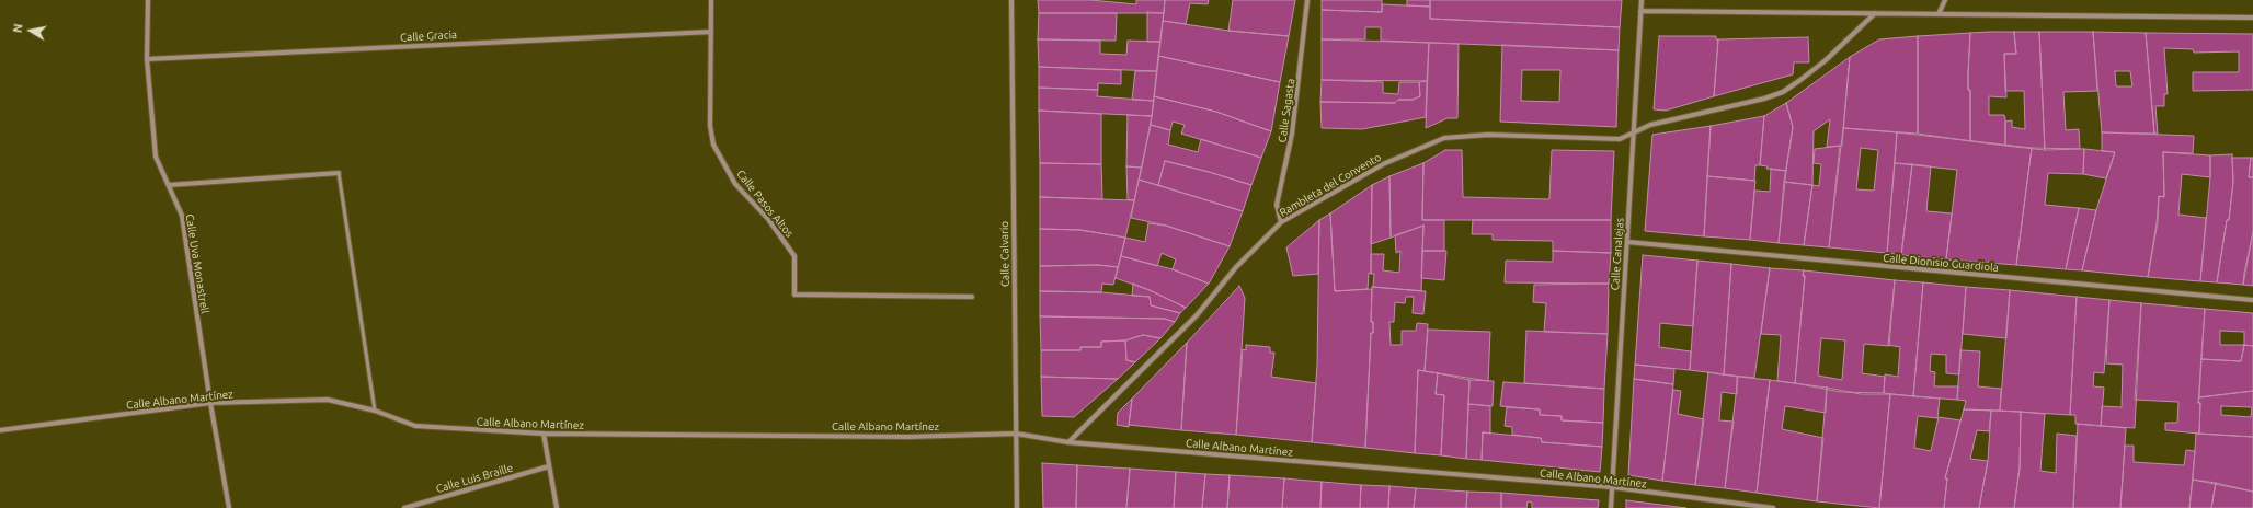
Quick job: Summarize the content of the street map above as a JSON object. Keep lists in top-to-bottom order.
{
  "streets": {
    "street": [
      "Calle Gracia",
      "Calle Sagasta",
      "Rambleta del Convento",
      "Calle Pasos Altos",
      "Calle Calvario",
      "Calle Canalejas",
      "Calle Dionisio Guardiola",
      "Calle Uva Monastrell",
      "Calle Albano Martínez",
      "Calle Luis Braille"
    ]
  },
  "crossings": [
    ["Calle Gracia", "Calle Pasos Altos"],
    ["Calle Gracia", "Calle Uva Monastrell"],
    ["Calle Sagasta", "Rambleta del Convento"],
    ["Rambleta del Convento", "Calle Canalejas"],
    ["Rambleta del Convento", "Calle Albano Martínez"],
    ["Calle Calvario", "Calle Albano Martínez"],
    ["Calle Canalejas", "Calle Dionisio Guardiola"],
    ["Calle Canalejas", "Calle Albano Martínez"],
    ["Calle Uva Monastrell", "Calle Albano Martínez"]
  ],
  "north": "left"
}
